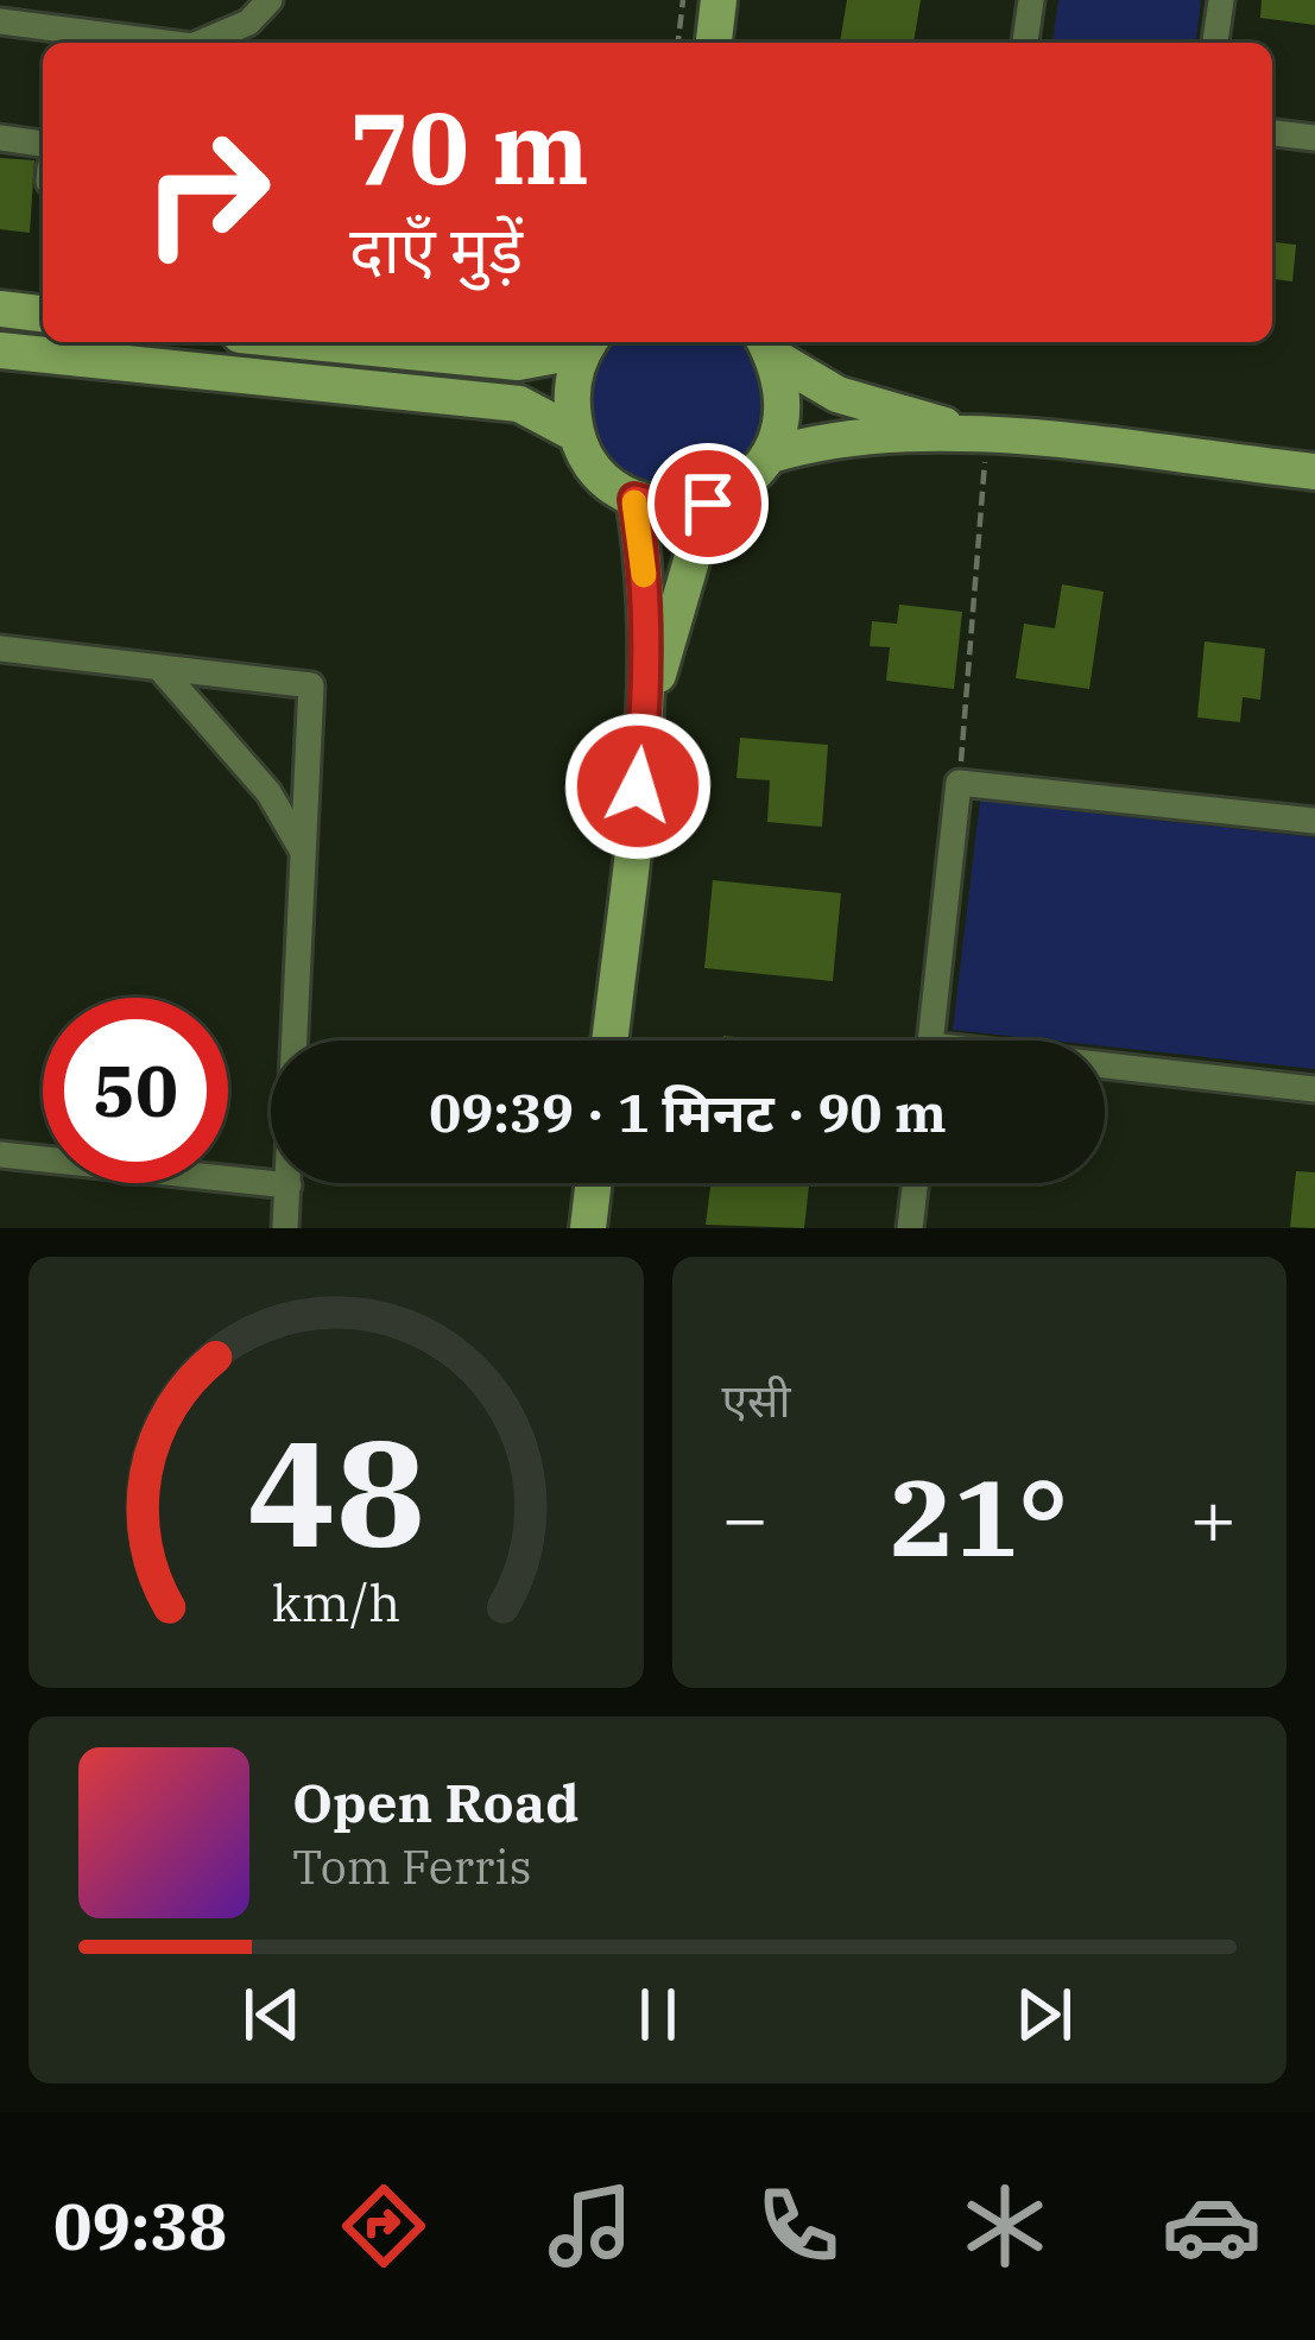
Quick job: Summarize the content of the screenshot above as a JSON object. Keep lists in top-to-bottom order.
{
  "page": {
    "turn": ["70 m", "दाएँ मुड़ें"],
    "limit": "50",
    "trip": "09:39 · 1 मिनट · 90 m",
    "tile": "एसी",
    "heat": ["−", "21°", "+"],
    "song": ["Open Road", "Tom Ferris"],
    "tabs": "09:38",
    "gauge": ["48", "km/h"]
  }
}
